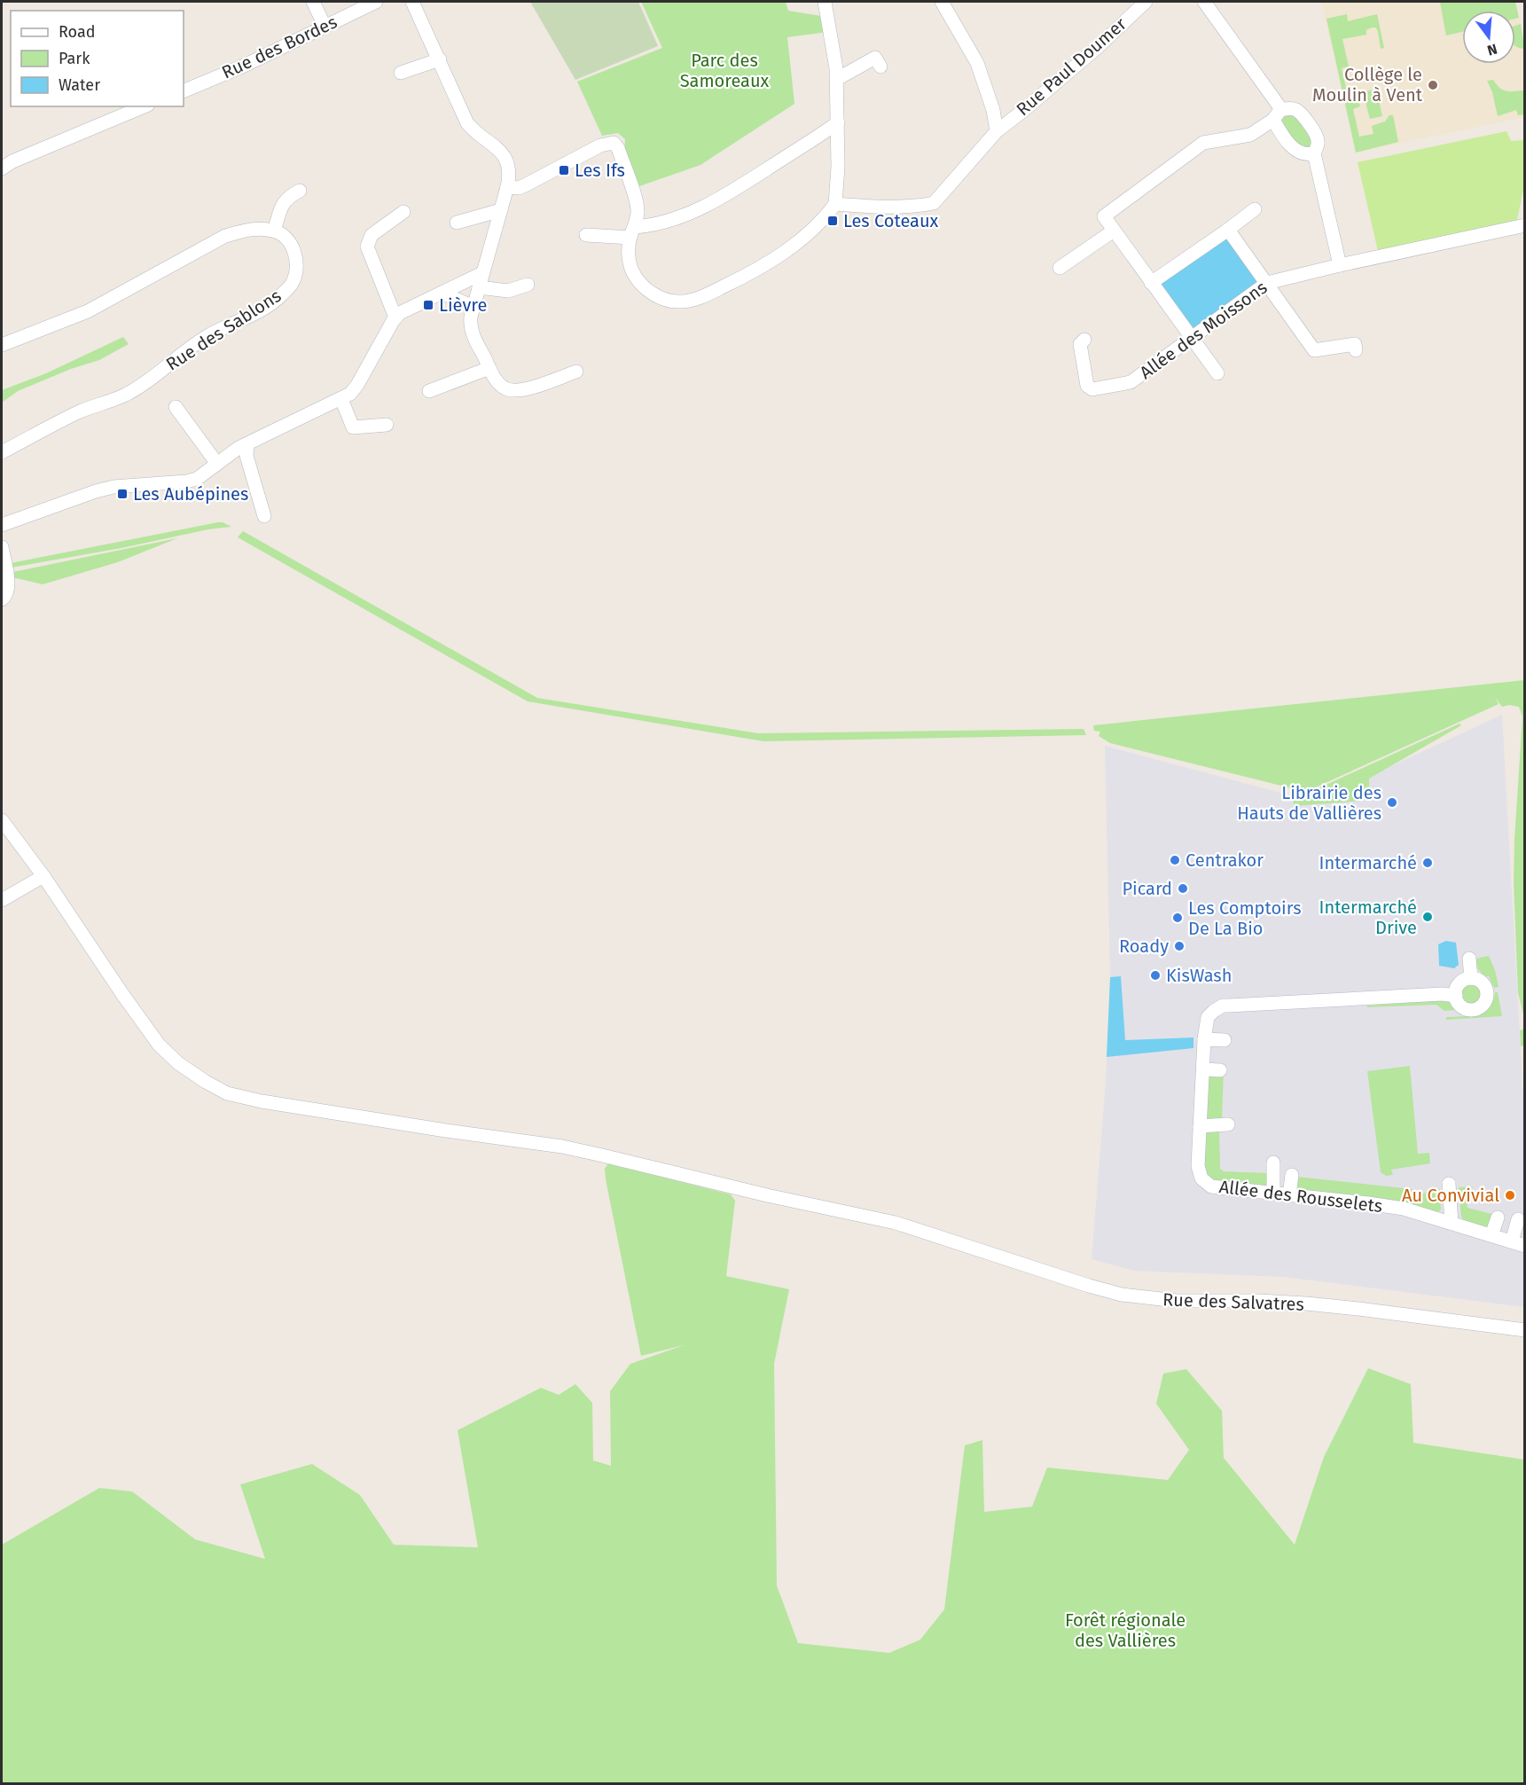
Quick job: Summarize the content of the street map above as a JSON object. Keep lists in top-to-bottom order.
{
  "streets": {
    "street": [
      "Rue des Bordes",
      "Rue Paul Doumer",
      "Rue des Sablons",
      "Allée des Moissons",
      "Allée des Rousselets",
      "Rue des Salvatres"
    ]
  },
  "parks": ["Parc des Samoreaux", "Forêt régionale des Vallières"],
  "places": {
    "other": [
      "Collège le Moulin à Vent",
      "Librairie des Hauts de Vallières",
      "Centrakor",
      "Intermarché",
      "Picard",
      "Intermarché Drive",
      "Les Comptoirs De La Bio",
      "Roady",
      "KisWash",
      "Au Convivial"
    ],
    "transit": [
      "Les Ifs",
      "Les Coteaux",
      "Lièvre",
      "Les Aubépines"
    ]
  },
  "legend": ["Road", "Park", "Water"],
  "north": "bottom"
}
